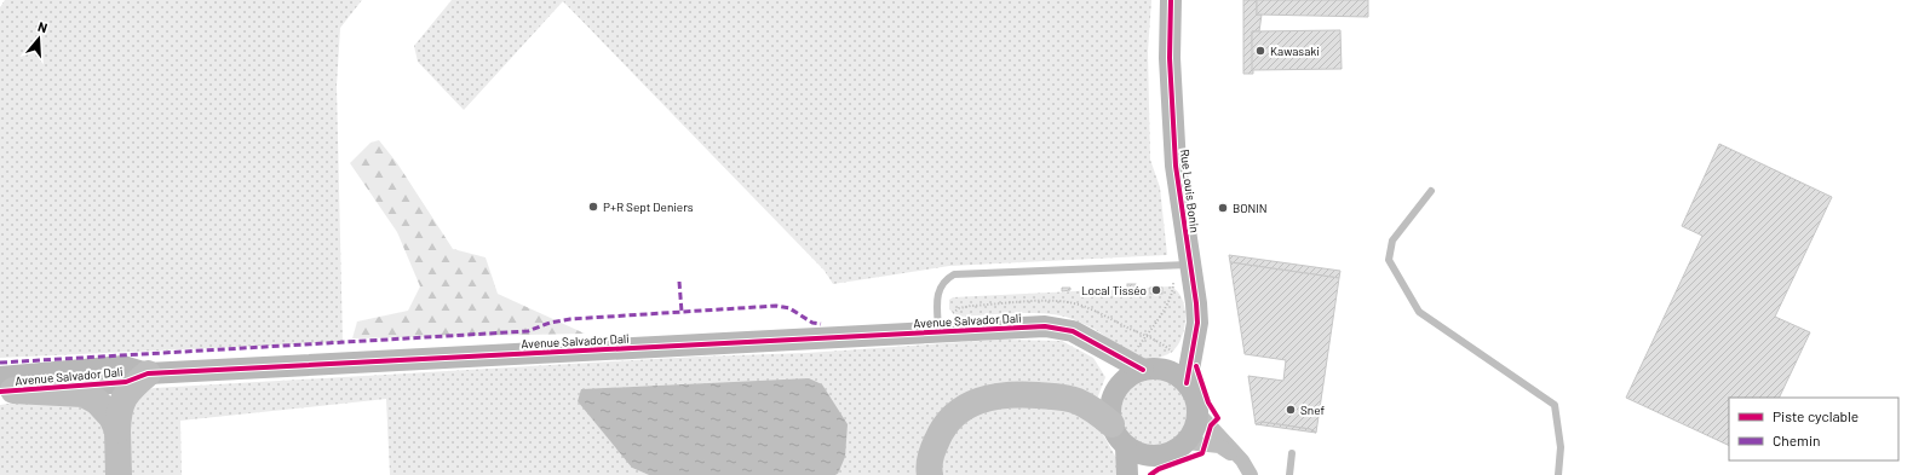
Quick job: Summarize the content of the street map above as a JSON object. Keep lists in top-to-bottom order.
{
  "streets": {
    "street": ["Rue Louis Bonin", "Avenue Salvador Dali"]
  },
  "crossings": [
    ["Rue Louis Bonin", "Avenue Salvador Dali"]
  ],
  "places": [
    "Kawasaki",
    "P+R Sept Deniers",
    "BONIN",
    "Local Tisséo",
    "Snef"
  ],
  "legend": ["Piste cyclable", "Chemin"],
  "north": "top"
}
